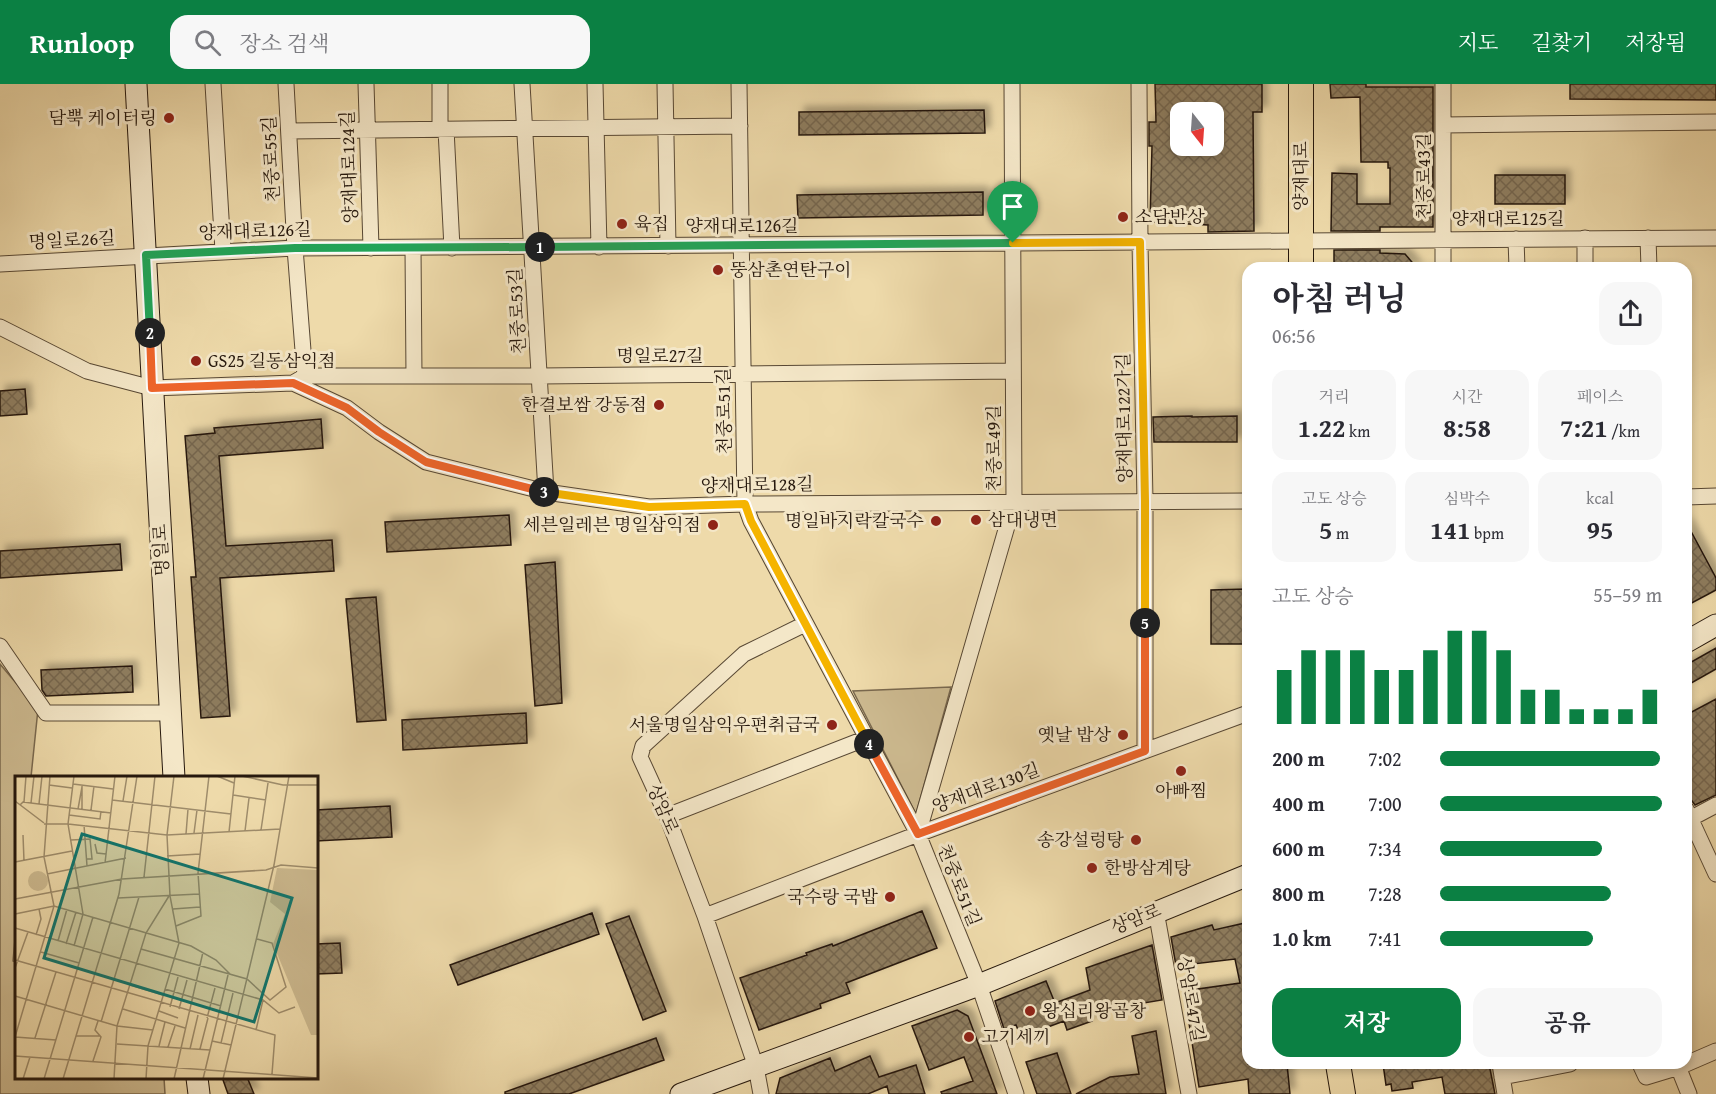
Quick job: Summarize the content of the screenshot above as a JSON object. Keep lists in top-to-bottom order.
{
  "streets": {
    "main road": ["양재대로"],
    "street": [
      "천중로55길",
      "양재대로124길",
      "천중로43길",
      "양재대로125길",
      "양재대로126길",
      "명일로26길",
      "천중로53길",
      "명일로27길",
      "천중로51길",
      "양재대로122가길",
      "천중로49길",
      "양재대로128길",
      "명일로",
      "양재대로130길",
      "상암로",
      "상암로47길"
    ]
  },
  "crossings": [
    ["천중로55길", "양재대로126길"],
    ["천중로55길", "명일로27길"],
    ["천중로55길", "양재대로128길"],
    ["양재대로124길", "양재대로126길"],
    ["양재대로", "양재대로125길"],
    ["양재대로", "양재대로126길"],
    ["천중로43길", "양재대로125길"],
    ["양재대로125길", "양재대로126길"],
    ["양재대로126길", "명일로26길"],
    ["양재대로126길", "천중로53길"],
    ["양재대로126길", "천중로51길"],
    ["양재대로126길", "양재대로122가길"],
    ["양재대로126길", "천중로49길"],
    ["양재대로126길", "명일로"],
    ["명일로26길", "명일로"],
    ["천중로53길", "명일로27길"],
    ["천중로53길", "양재대로128길"],
    ["명일로27길", "천중로51길"],
    ["명일로27길", "천중로49길"],
    ["명일로27길", "양재대로128길"],
    ["명일로27길", "명일로"],
    ["천중로51길", "천중로49길"],
    ["천중로51길", "양재대로128길"],
    ["천중로51길", "양재대로130길"],
    ["천중로51길", "상암로"],
    ["양재대로122가길", "양재대로128길"],
    ["양재대로122가길", "양재대로130길"],
    ["천중로49길", "양재대로128길"],
    ["천중로49길", "양재대로130길"],
    ["양재대로130길", "상암로"],
    ["상암로", "상암로47길"]
  ],
  "places": [
    "담뿍 케이터링",
    "소담반상",
    "육집",
    "뚱삼촌연탄구이",
    "GS25 길동삼익점",
    "한결보쌈 강동점",
    "삼대냉면",
    "명일바지락칼국수",
    "세븐일레븐 명일삼익점",
    "서울명일삼익우편취급국",
    "옛날 밥상",
    "아빠찜",
    "송강설렁탕",
    "한방삼계탕",
    "국수랑 국밥",
    "왕십리왕곱창",
    "고기세끼"
  ],
  "north": "bottom",
  "page": {
    "header": "Runloop",
    "search": "장소 검색",
    "nav": ["지도", "길찾기", "저장됨"],
    "pins": [
      "1",
      "2",
      "3",
      "5",
      "4"
    ],
    "heading": ["아침 러닝", "06:56"],
    "stats": [
      ["거리", "1.22 km"],
      ["시간", "8:58"],
      ["페이스", "7:21 /km"],
      ["고도 상승", "5 m"],
      ["심박수", "141 bpm"],
      ["kcal", "95"]
    ],
    "chart": ["고도 상승", "55–59 m"],
    "list": [
      {
        "name": "200 m",
        "note": "7:02"
      },
      {
        "name": "400 m",
        "note": "7:00"
      },
      {
        "name": "600 m",
        "note": "7:34"
      },
      {
        "name": "800 m",
        "note": "7:28"
      },
      {
        "name": "1.0 km",
        "note": "7:41"
      }
    ],
    "buttons": ["저장", "공유"]
  }
}
